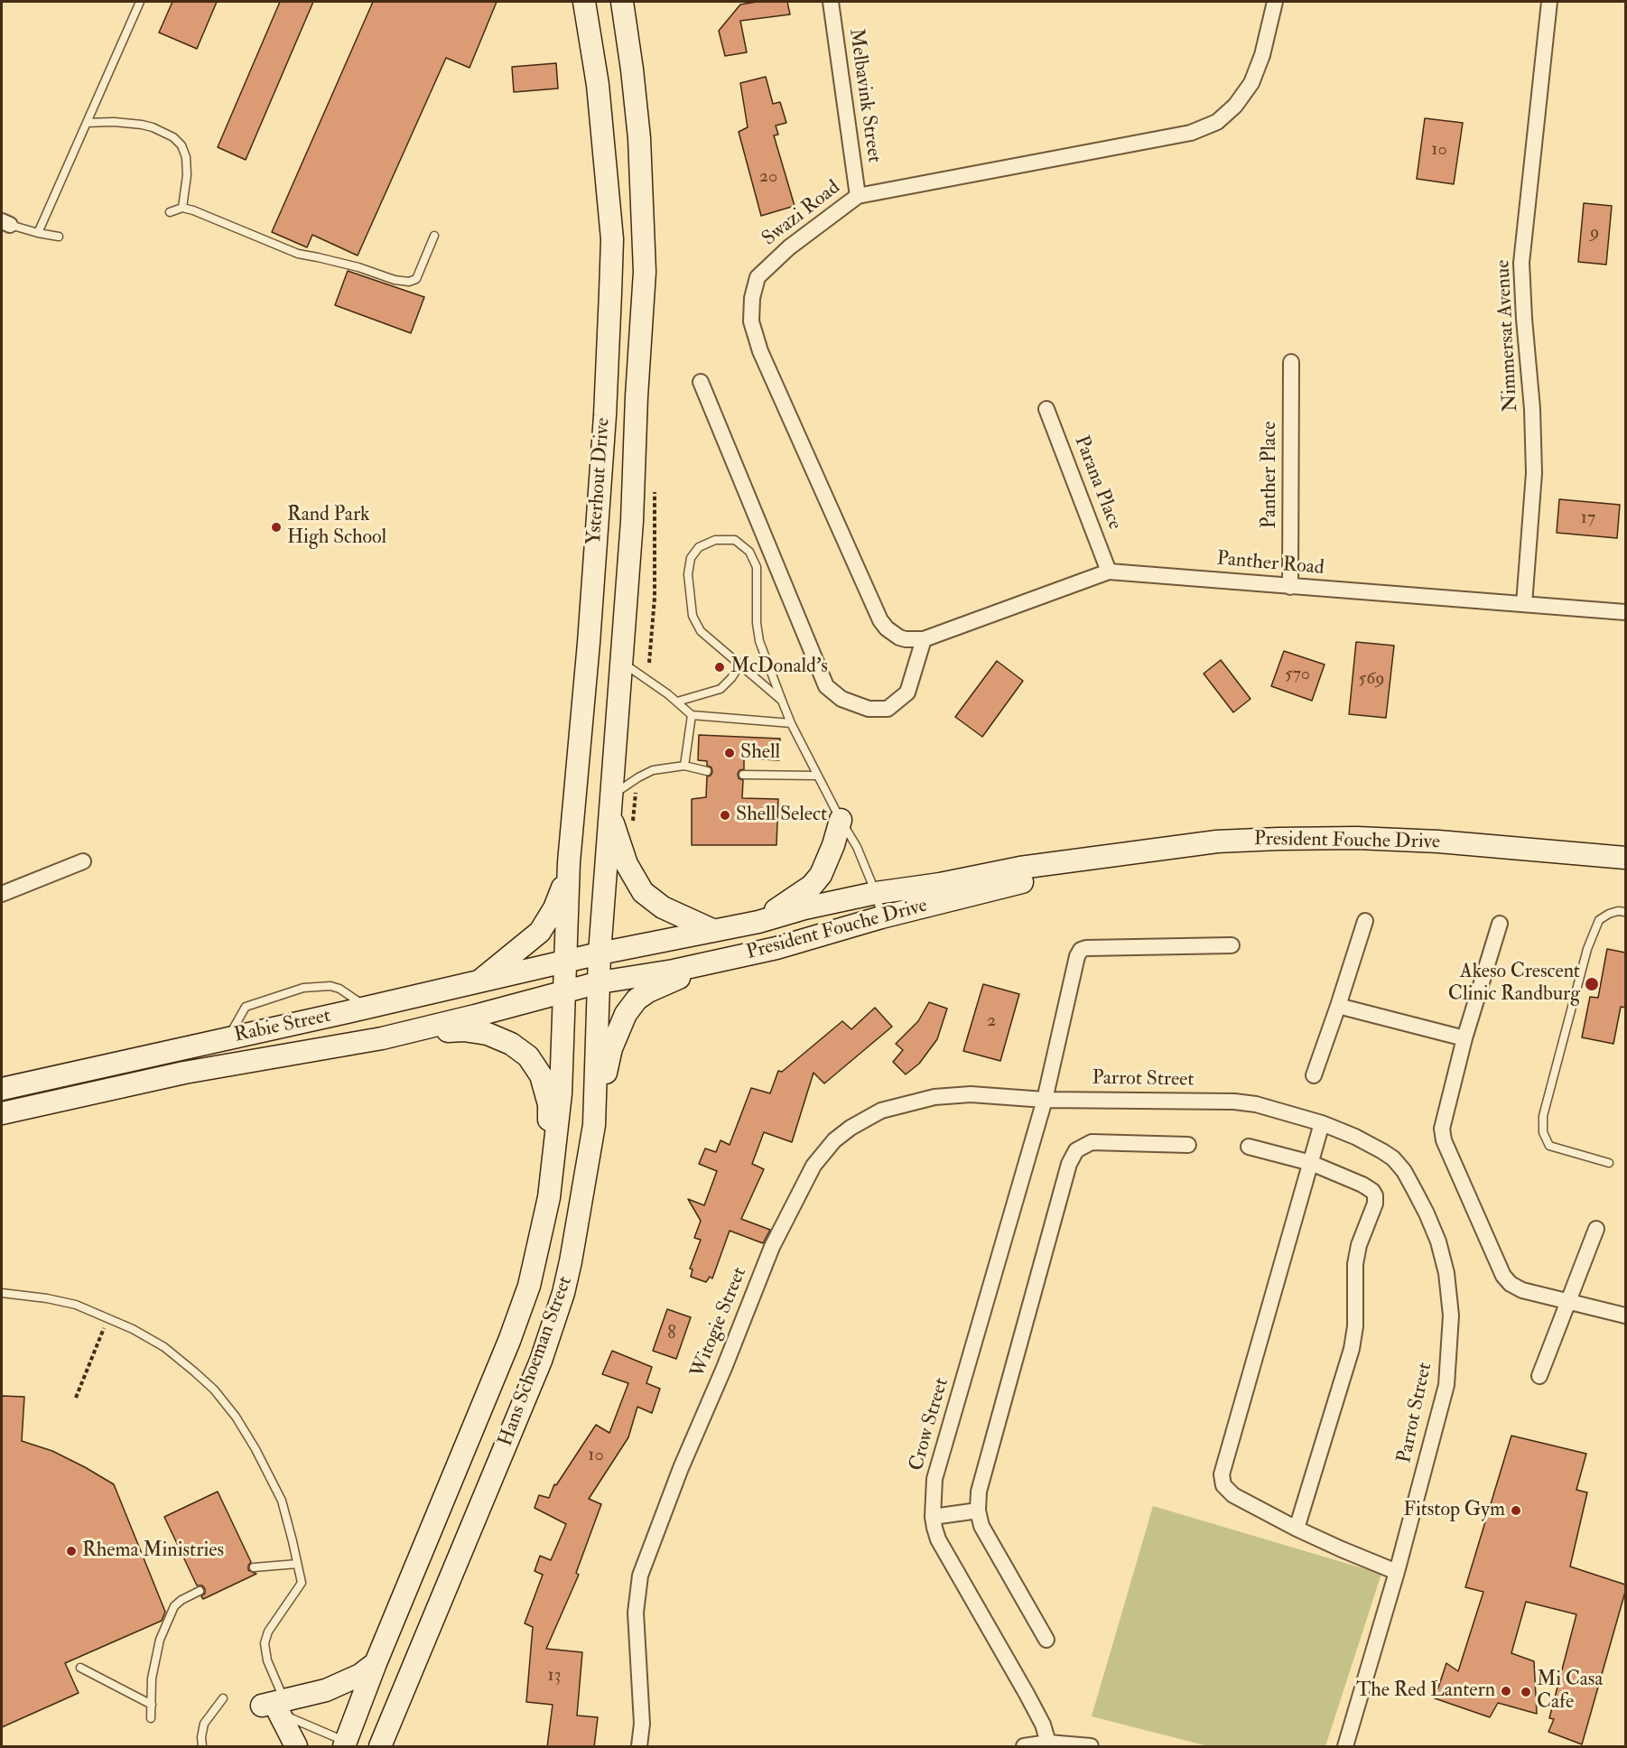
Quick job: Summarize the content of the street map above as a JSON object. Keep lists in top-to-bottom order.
{
  "streets": {
    "main road": [
      "Ysterhout Drive",
      "President Fouche Drive",
      "Rabie Street",
      "Hans Schoeman Street"
    ],
    "street": [
      "Melbavink Street",
      "Swazi Road",
      "Nimmersat Avenue",
      "Panther Place",
      "Parana Place",
      "Panther Road",
      "Parrot Street",
      "Witogie Street",
      "Crow Street"
    ]
  },
  "crossings": [
    ["Melbavink Street", "Swazi Road"],
    ["Swazi Road", "Panther Road"],
    ["Nimmersat Avenue", "Panther Road"],
    ["Panther Place", "Panther Road"],
    ["Ysterhout Drive", "President Fouche Drive"],
    ["Ysterhout Drive", "Rabie Street"],
    ["Ysterhout Drive", "Hans Schoeman Street"],
    ["Parana Place", "Panther Road"],
    ["President Fouche Drive", "Rabie Street"],
    ["President Fouche Drive", "Hans Schoeman Street"],
    ["Rabie Street", "Hans Schoeman Street"],
    ["Parrot Street", "Witogie Street"],
    ["Parrot Street", "Crow Street"],
    ["Witogie Street", "Crow Street"]
  ],
  "places": [
    "Rand Park High School",
    "McDonald's",
    "Shell",
    "Shell Select",
    "Akeso Crescent Clinic Randburg",
    "Fitstop Gym",
    "Rhema Ministries",
    "The Red Lantern",
    "Mi Casa Cafe"
  ],
  "house_numbers": [
    "10",
    "20",
    "9",
    "17",
    "570",
    "569",
    "2",
    "8",
    "10",
    "13"
  ]
}
